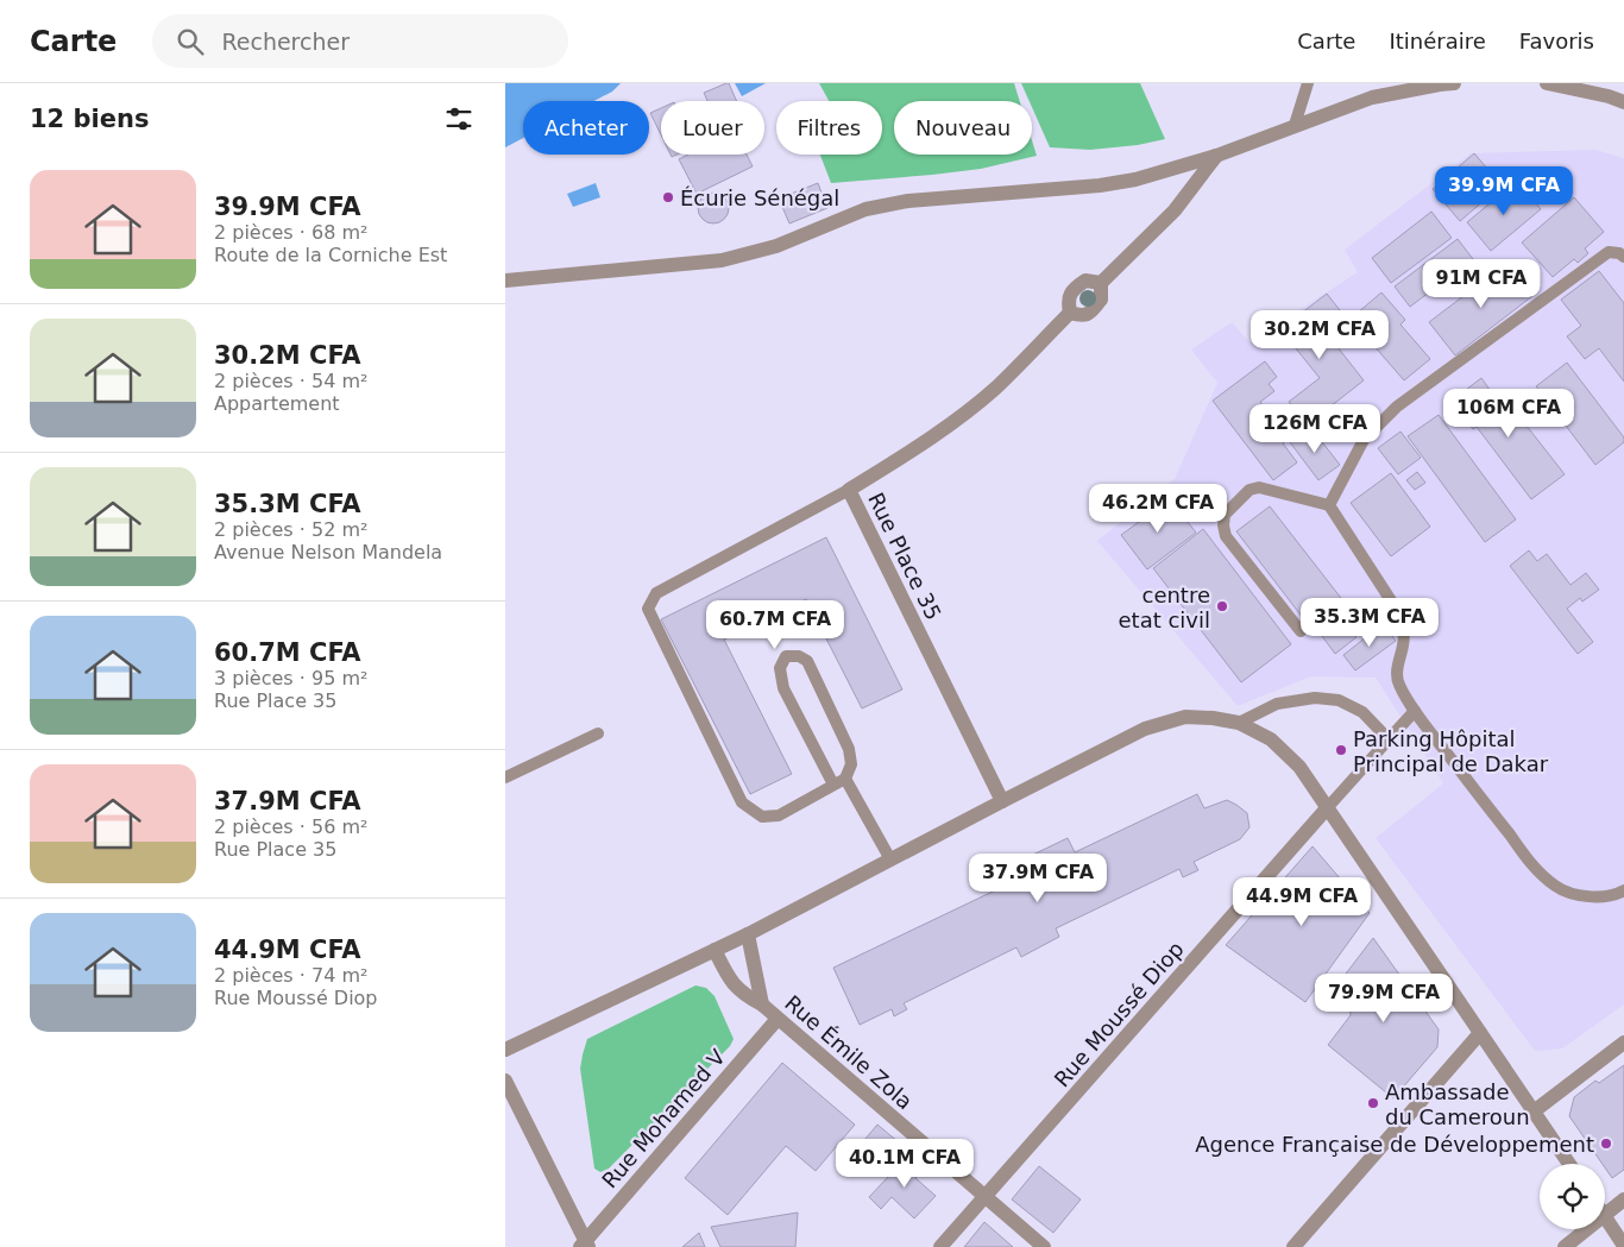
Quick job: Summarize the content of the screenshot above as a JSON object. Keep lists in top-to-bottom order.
{
  "streets": {
    "street": [
      "Rue Place 35",
      "Rue Moussé Diop",
      "Rue Émile Zola",
      "Rue Mohamed V"
    ]
  },
  "crossings": [
    ["Rue Moussé Diop", "Rue Émile Zola"],
    ["Rue Émile Zola", "Rue Mohamed V"]
  ],
  "places": [
    "Écurie Sénégal",
    "centre etat civil",
    "Parking Hôpital Principal de Dakar",
    "Ambassade du Cameroun",
    "Agence Française de Développement"
  ],
  "page": {
    "header": "Carte",
    "search": "Rechercher",
    "nav": ["Carte", "Itinéraire", "Favoris"],
    "heading": "12 biens",
    "chip": [
      "Acheter",
      "Louer",
      "Filtres",
      "Nouveau"
    ],
    "list": [
      {
        "name": "39.9M CFA",
        "note": "2 pièces · 68 m² · Route de la Corniche Est"
      },
      {
        "name": "30.2M CFA",
        "note": "2 pièces · 54 m² · Appartement"
      },
      {
        "name": "35.3M CFA",
        "note": "2 pièces · 52 m² · Avenue Nelson Mandela"
      },
      {
        "name": "60.7M CFA",
        "note": "3 pièces · 95 m² · Rue Place 35"
      },
      {
        "name": "37.9M CFA",
        "note": "2 pièces · 56 m² · Rue Place 35"
      },
      {
        "name": "44.9M CFA",
        "note": "2 pièces · 74 m² · Rue Moussé Diop"
      }
    ],
    "price": [
      "39.9M CFA",
      "91M CFA",
      "30.2M CFA",
      "106M CFA",
      "126M CFA",
      "46.2M CFA",
      "35.3M CFA",
      "60.7M CFA",
      "37.9M CFA",
      "44.9M CFA",
      "79.9M CFA",
      "40.1M CFA"
    ]
  }
}
